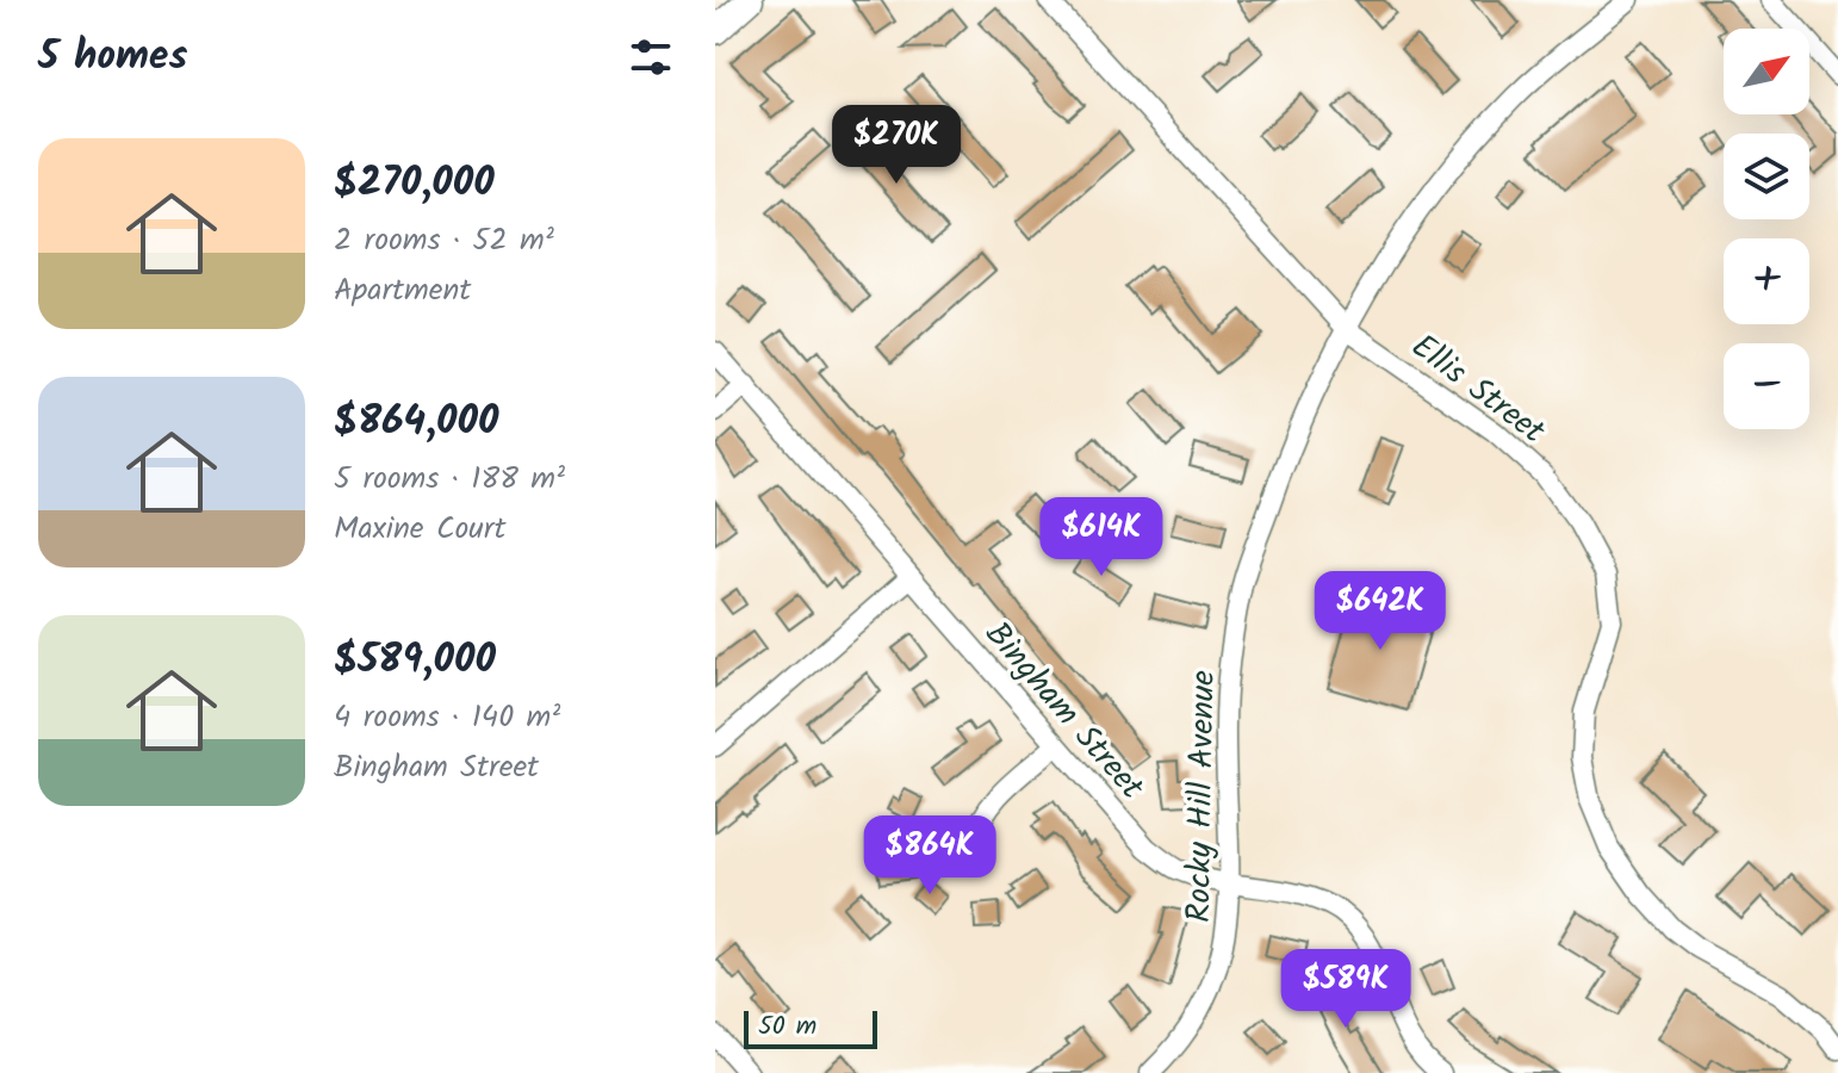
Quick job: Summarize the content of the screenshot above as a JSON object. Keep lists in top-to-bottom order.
{
  "streets": {
    "street": ["Ellis Street", "Bingham Street", "Rocky Hill Avenue"]
  },
  "crossings": [
    ["Ellis Street", "Rocky Hill Avenue"],
    ["Bingham Street", "Rocky Hill Avenue"]
  ],
  "scale_bar": "50 m",
  "north": "top right",
  "page": {
    "heading": "5 homes",
    "map_buttons": ["+", "−"],
    "price": [
      "$270K",
      "$614K",
      "$642K",
      "$864K",
      "$589K"
    ],
    "list": [
      {
        "name": "$270,000",
        "note": "2 rooms · 52 m² · Apartment"
      },
      {
        "name": "$864,000",
        "note": "5 rooms · 188 m² · Maxine Court"
      },
      {
        "name": "$589,000",
        "note": "4 rooms · 140 m² · Bingham Street"
      }
    ],
    "scale": "50 m"
  }
}
